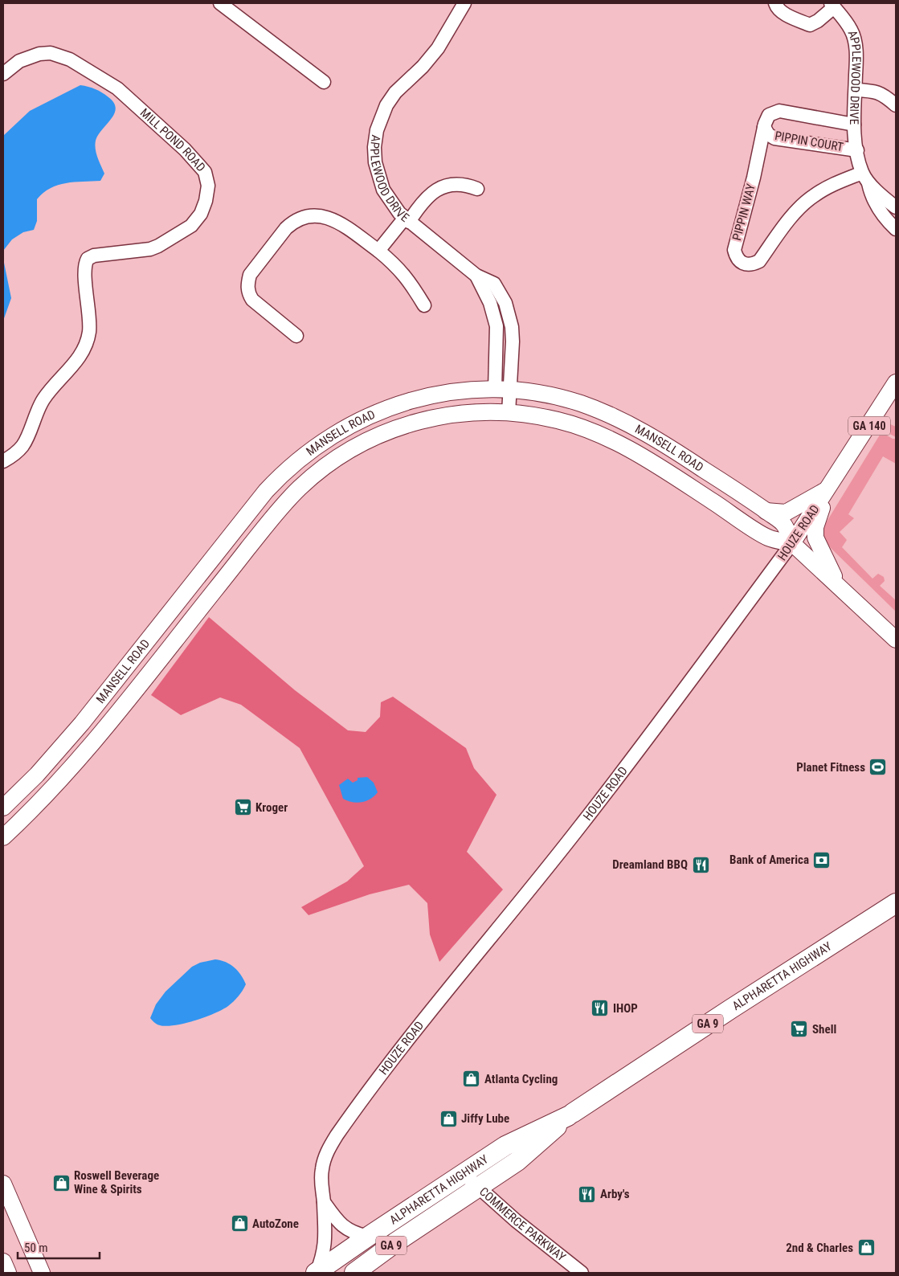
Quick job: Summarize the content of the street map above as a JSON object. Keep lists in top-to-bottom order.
{
  "streets": {
    "highway": ["ALPHARETTA HIGHWAY", "GA 9"],
    "main road": ["GA 140", "MANSELL ROAD", "HOUZE ROAD"],
    "street": [
      "APPLEWOOD DRIVE",
      "MILL POND ROAD",
      "PIPPIN COURT",
      "PIPPIN WAY",
      "COMMERCE PARKWAY"
    ]
  },
  "crossings": [
    ["APPLEWOOD DRIVE", "PIPPIN COURT"],
    ["APPLEWOOD DRIVE", "PIPPIN WAY"],
    ["APPLEWOOD DRIVE", "MANSELL ROAD"],
    ["PIPPIN COURT", "PIPPIN WAY"],
    ["MANSELL ROAD", "HOUZE ROAD"],
    ["HOUZE ROAD", "ALPHARETTA HIGHWAY"],
    ["ALPHARETTA HIGHWAY", "COMMERCE PARKWAY"]
  ],
  "places": {
    "sports": ["Planet Fitness"],
    "supermarket": ["Kroger", "Shell"],
    "bank": ["Bank of America"],
    "restaurant": ["Dreamland BBQ", "IHOP", "Arby's"],
    "shop": [
      "Atlanta Cycling",
      "Jiffy Lube",
      "Roswell Beverage Wine & Spirits",
      "AutoZone",
      "2nd & Charles"
    ]
  },
  "scale_bar": "50 m"
}
